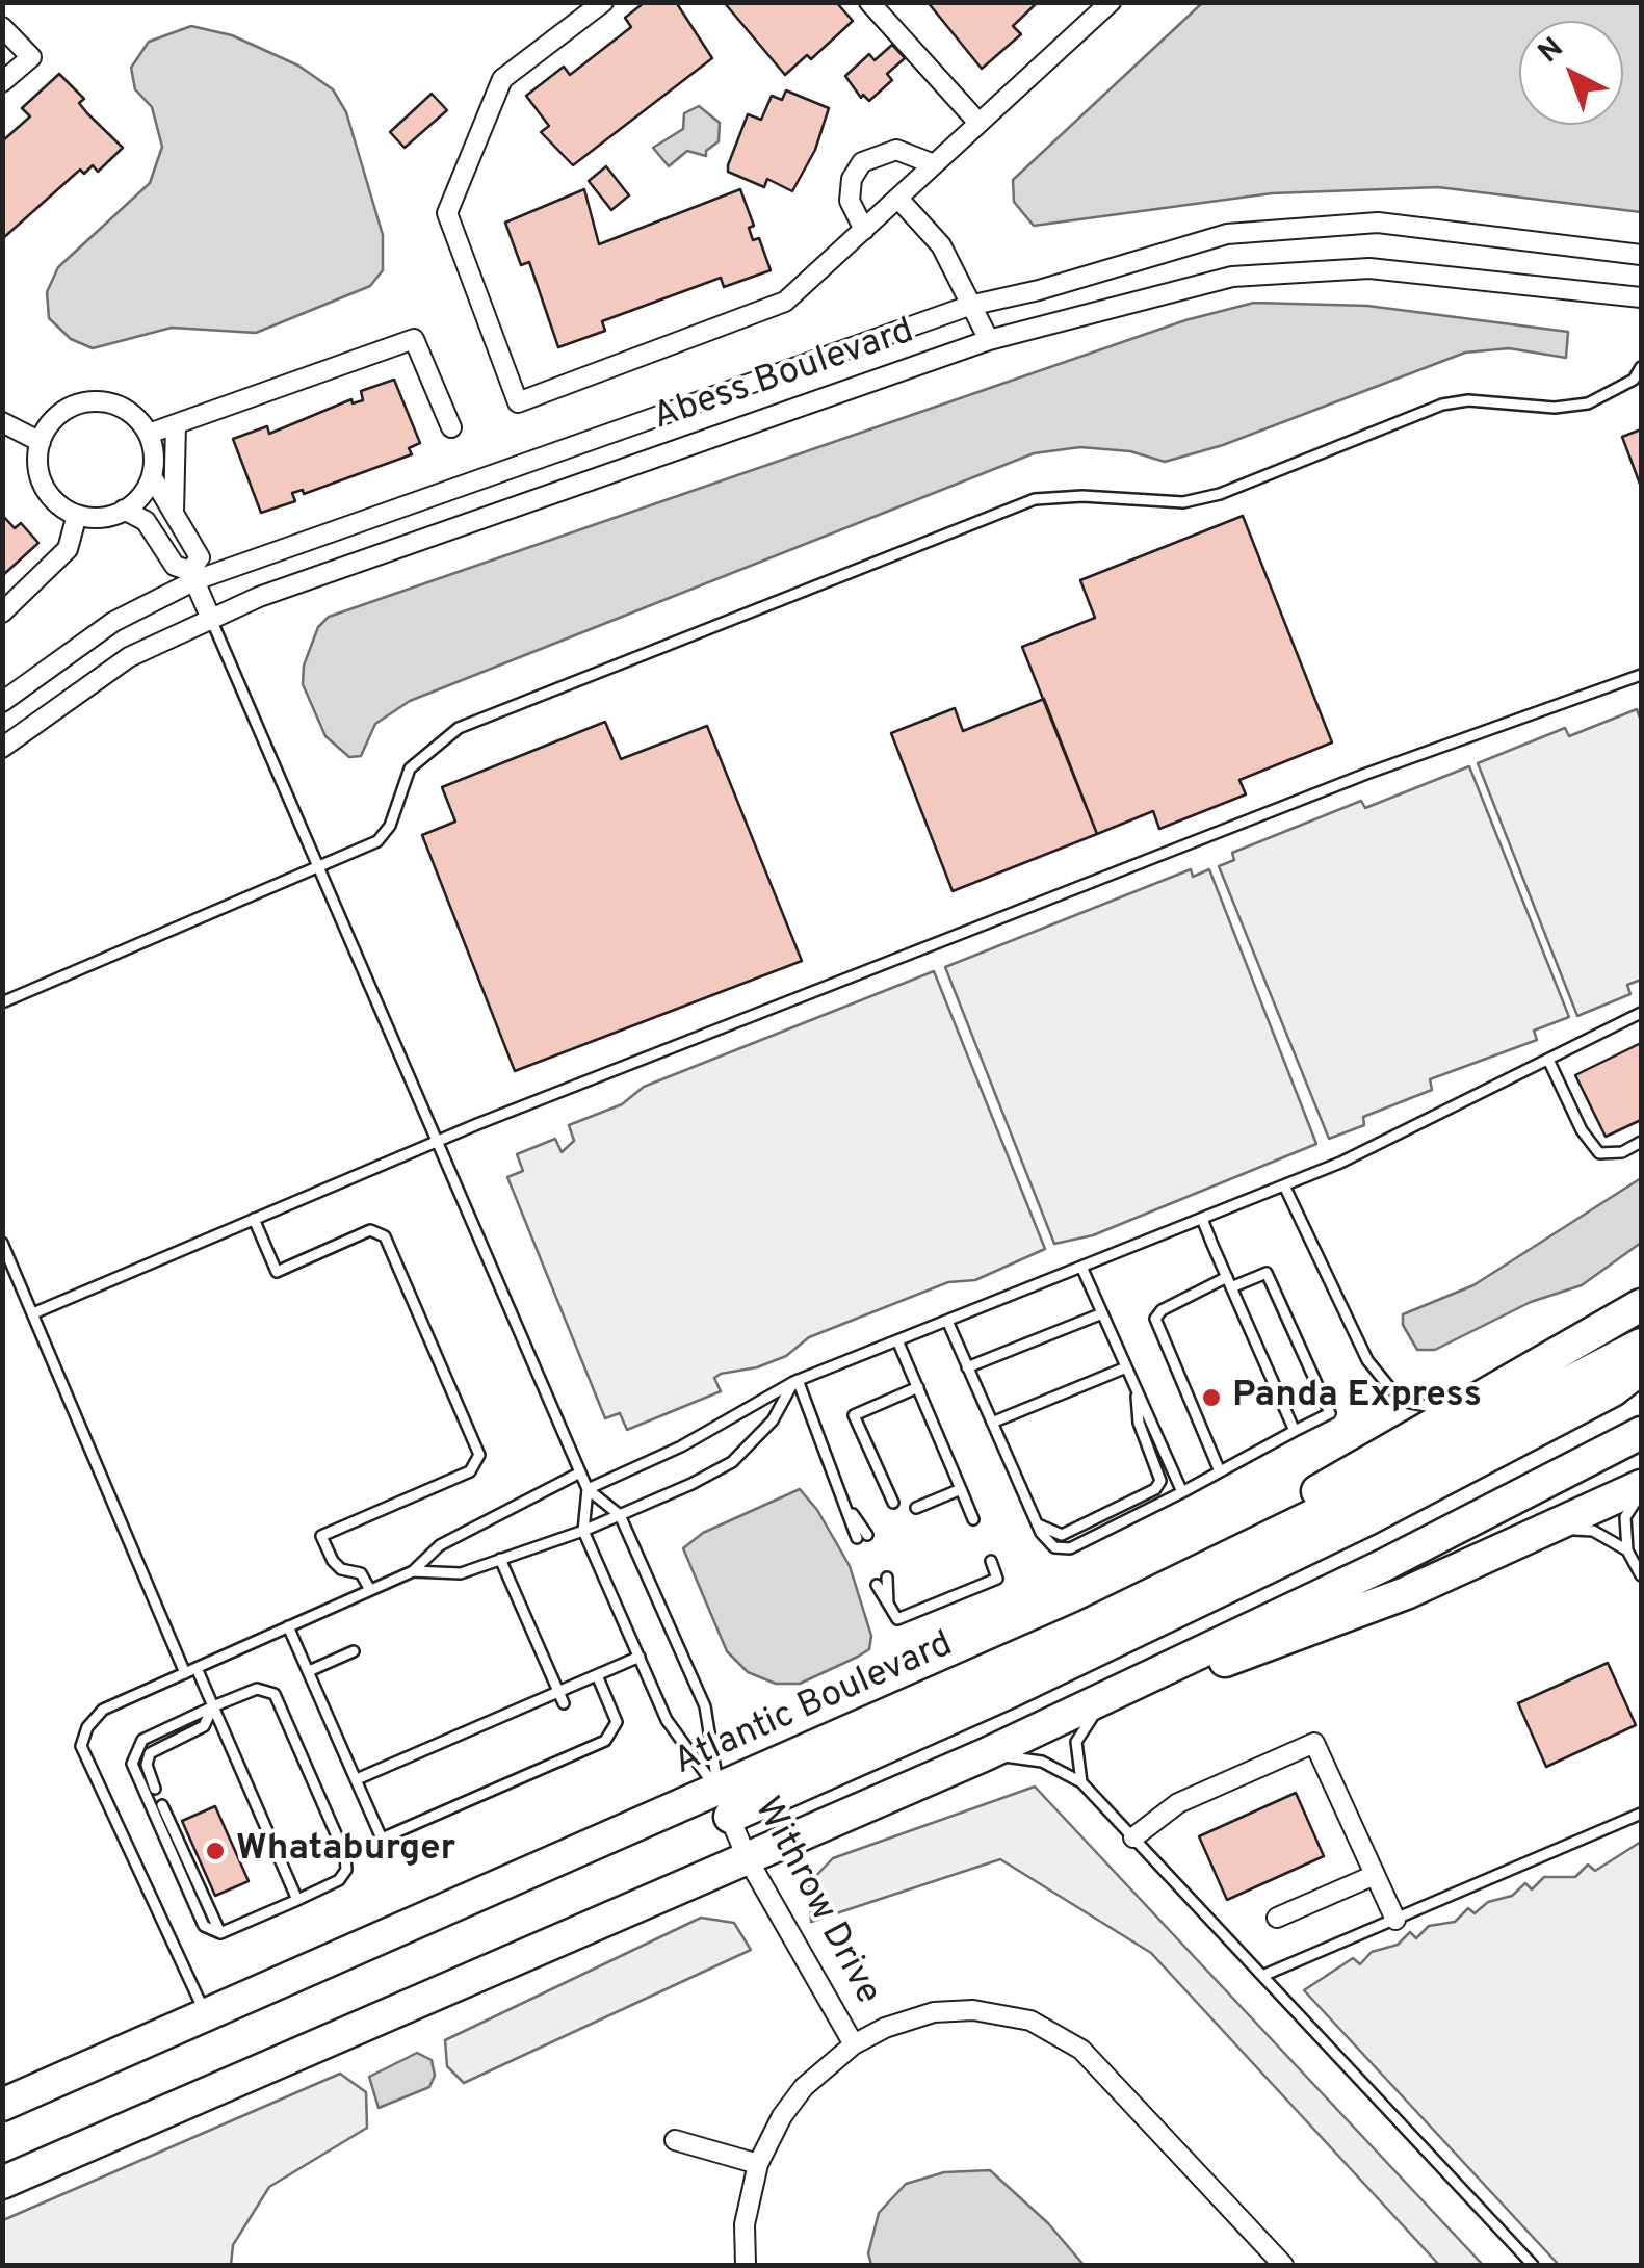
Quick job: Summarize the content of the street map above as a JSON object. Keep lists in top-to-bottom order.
{
  "streets": {
    "highway": ["Atlantic Boulevard"],
    "street": ["Abess Boulevard", "Withrow Drive"]
  },
  "crossings": [
    ["Atlantic Boulevard", "Withrow Drive"]
  ],
  "places": ["Panda Express", "Whataburger"],
  "north": "top left"
}
